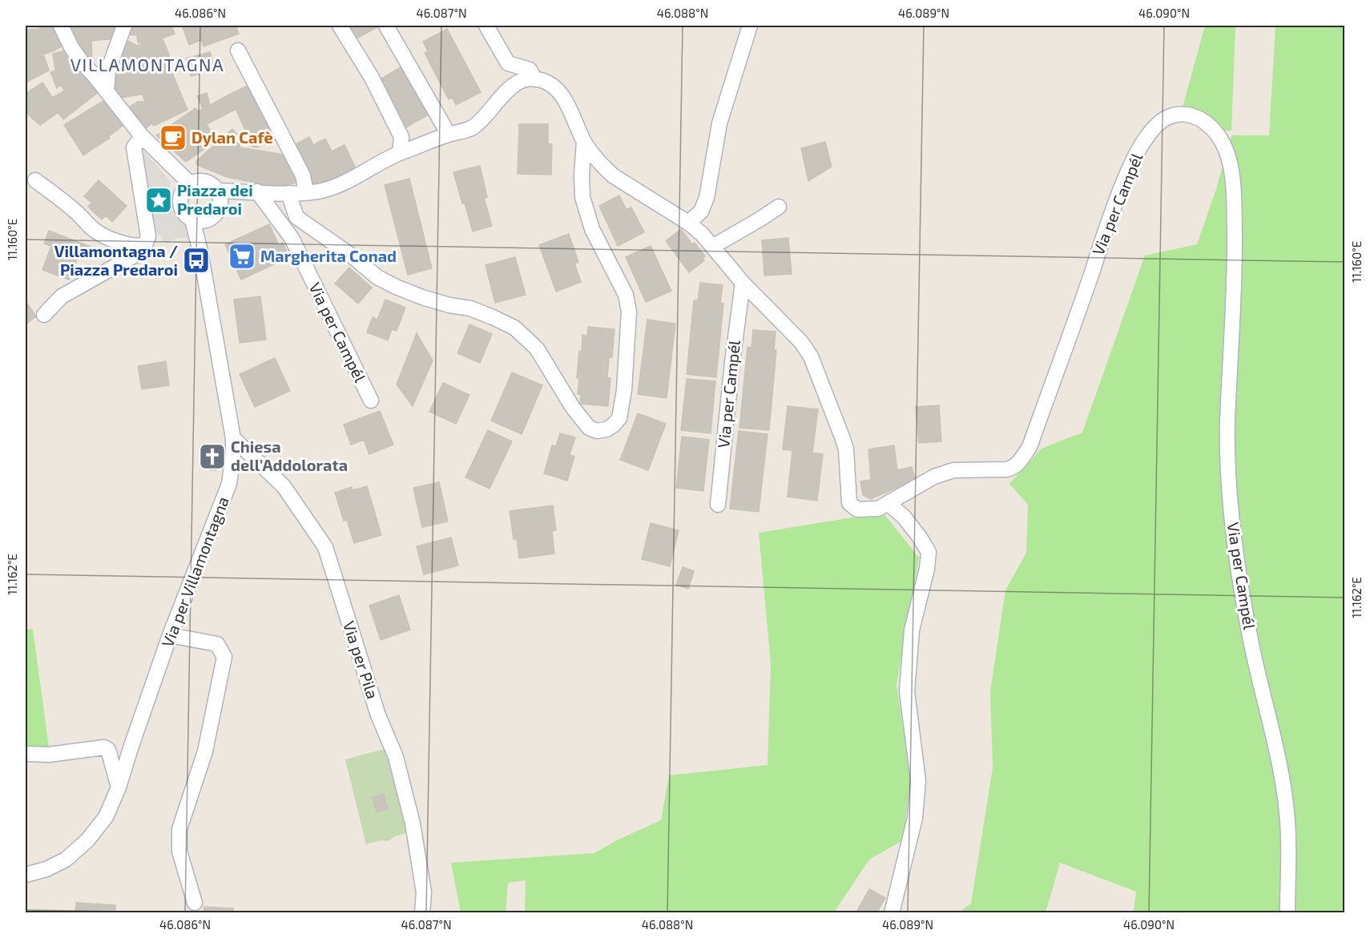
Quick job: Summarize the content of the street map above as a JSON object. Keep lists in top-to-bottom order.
{
  "streets": {
    "street": ["Via per Campél", "Via per Villamontagna", "Via per Pila"]
  },
  "crossings": [
    ["Via per Villamontagna", "Via per Pila"]
  ],
  "districts": ["VILLAMONTAGNA"],
  "places": {
    "cafe": ["Dylan Cafè"],
    "place": ["Piazza dei Predaroi"],
    "supermarket": ["Margherita Conad"],
    "bus stop": ["Villamontagna / Piazza Predaroi"],
    "church": ["Chiesa dell'Addolorata"]
  },
  "coordinates": [
    "46.086°N",
    "46.087°N",
    "46.088°N",
    "46.089°N",
    "46.090°N",
    "11.160°E",
    "11.162°E"
  ]
}
